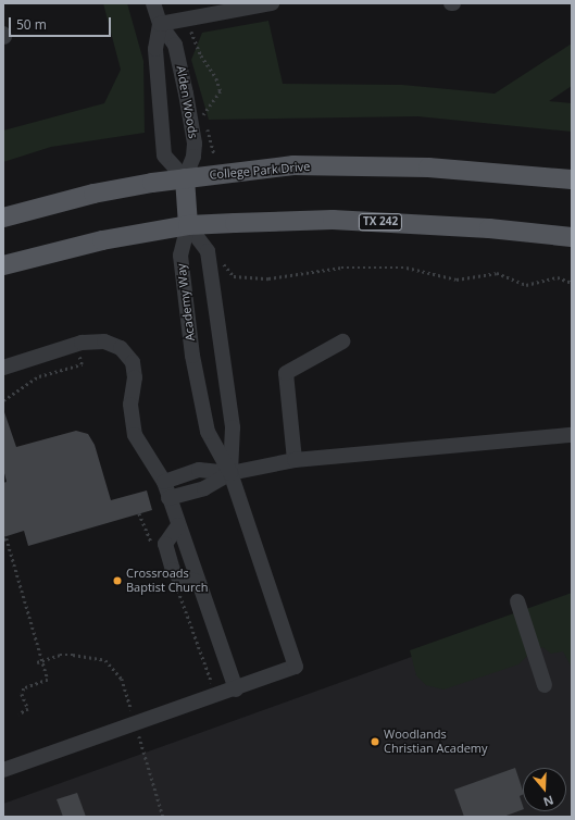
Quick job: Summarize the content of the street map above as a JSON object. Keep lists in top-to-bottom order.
{
  "streets": {
    "main road": ["College Park Drive", "TX 242"],
    "street": ["Alden Woods", "Academy Way"]
  },
  "crossings": [
    ["Alden Woods", "College Park Drive"],
    ["TX 242", "Academy Way"]
  ],
  "places": ["Crossroads Baptist Church", "Woodlands Christian Academy"],
  "scale_bar": "50 m",
  "north": "bottom"
}
